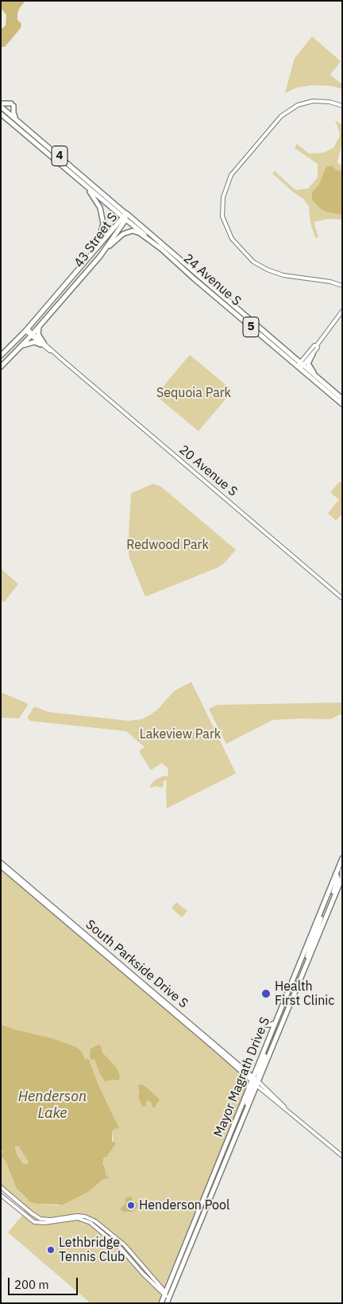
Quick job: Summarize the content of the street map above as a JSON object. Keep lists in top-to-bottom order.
{
  "streets": {
    "main road": [
      "4",
      "43 Street S",
      "24 Avenue S",
      "5",
      "South Parkside Drive S",
      "Mayor Magrath Drive S"
    ],
    "street": ["20 Avenue S"]
  },
  "crossings": [
    ["4", "43 Street S"],
    ["4", "24 Avenue S"],
    ["43 Street S", "24 Avenue S"],
    ["43 Street S", "20 Avenue S"],
    ["South Parkside Drive S", "Mayor Magrath Drive S"]
  ],
  "water": ["Henderson Lake"],
  "parks": ["Sequoia Park", "Redwood Park", "Lakeview Park"],
  "places": ["Health First Clinic", "Henderson Pool", "Lethbridge Tennis Club"],
  "scale_bar": "200 m"
}
